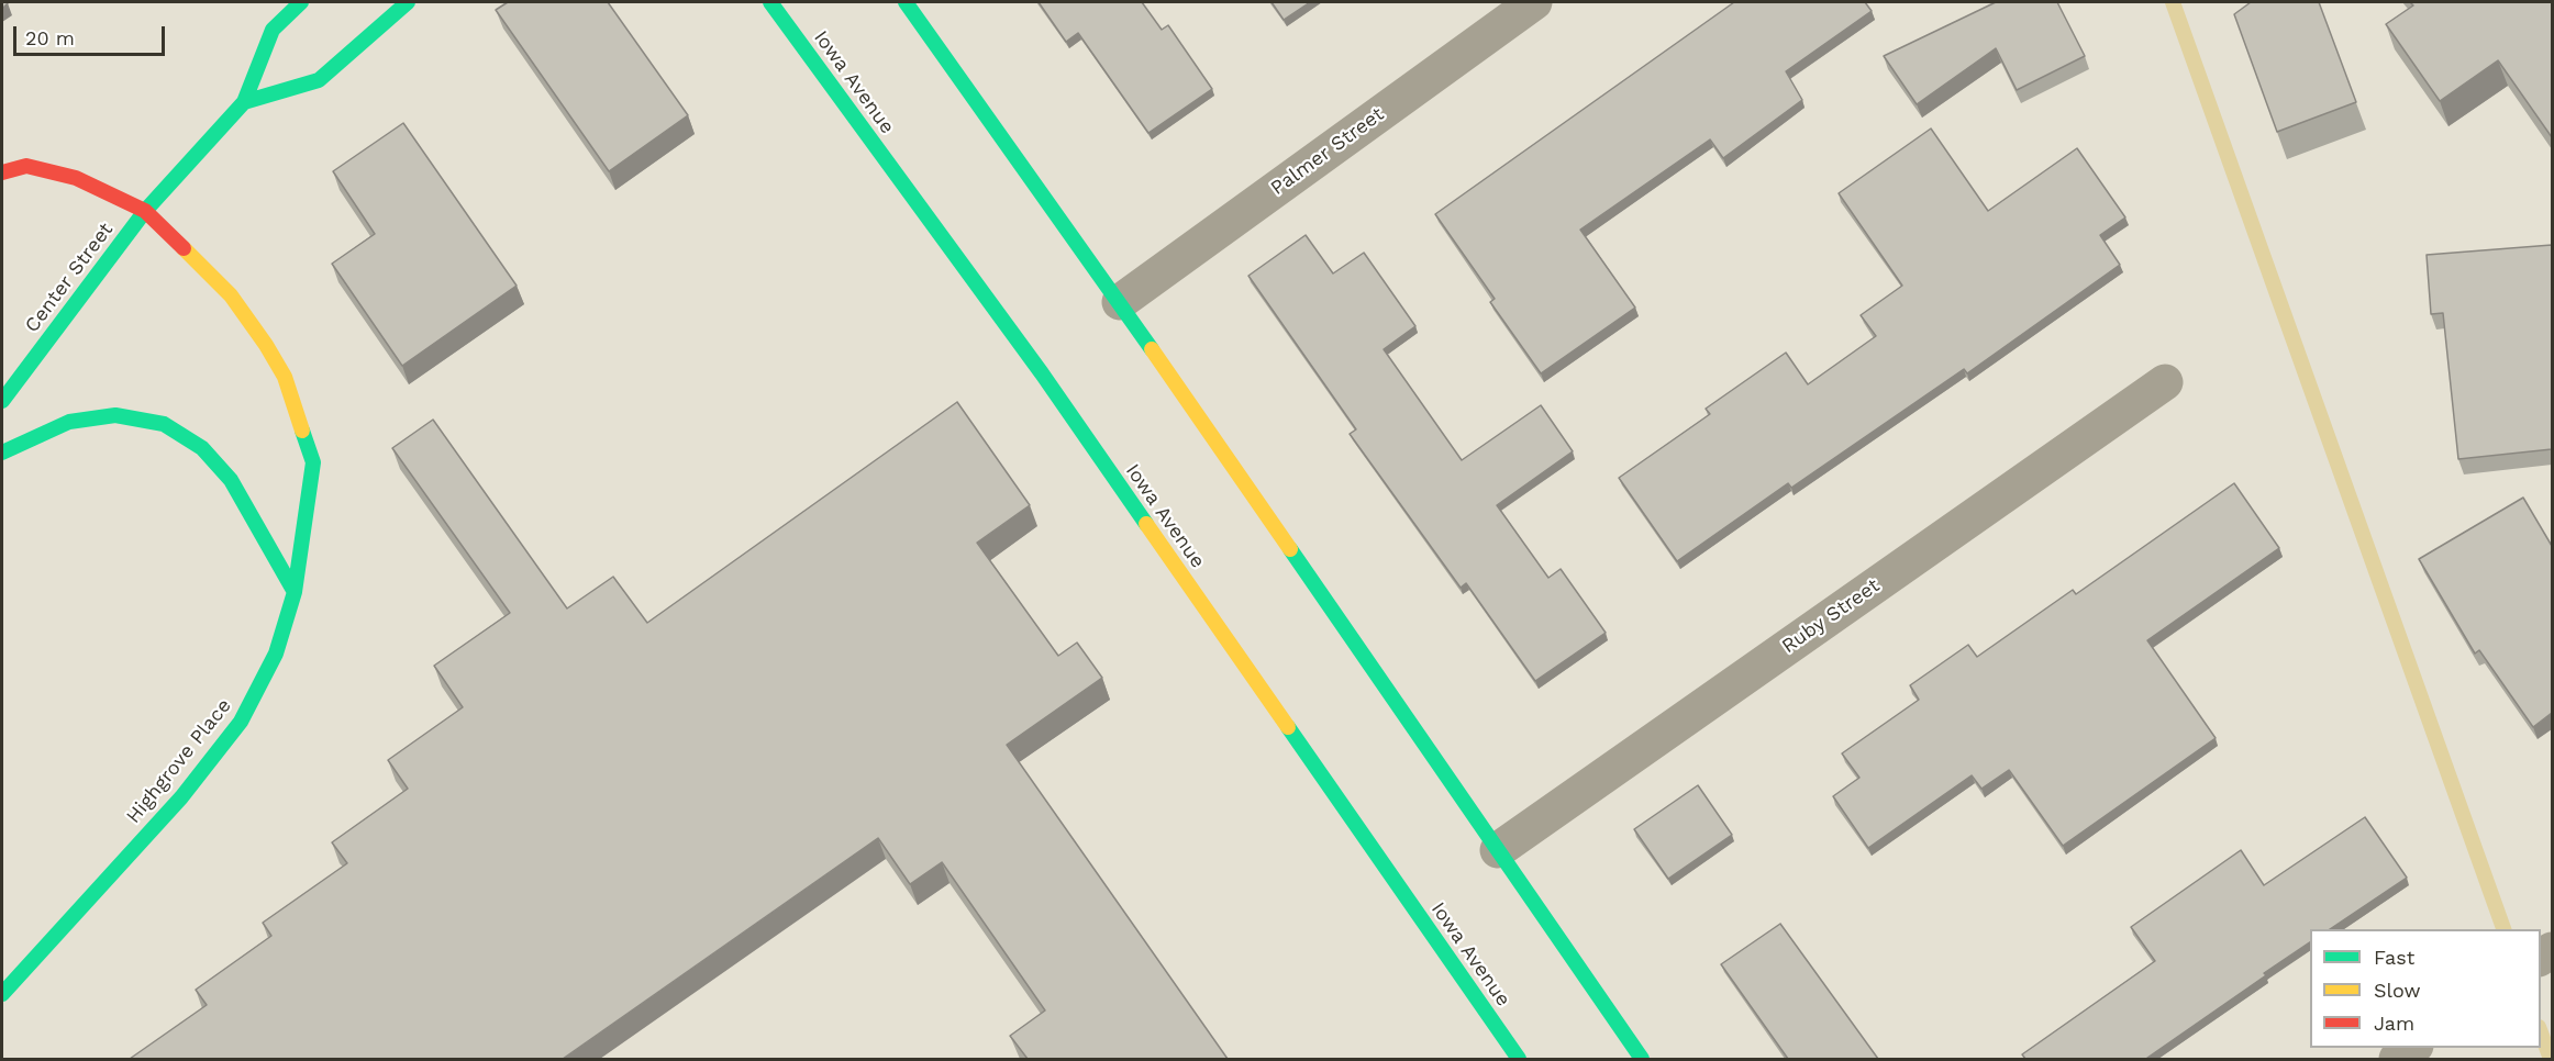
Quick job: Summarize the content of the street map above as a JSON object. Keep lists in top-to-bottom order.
{
  "streets": {
    "main road": ["Iowa Avenue", "Center Street", "Highgrove Place"],
    "street": ["Palmer Street", "Ruby Street"]
  },
  "crossings": [
    ["Center Street", "Highgrove Place"]
  ],
  "legend": ["Fast", "Slow", "Jam"],
  "scale_bar": "20 m"
}
